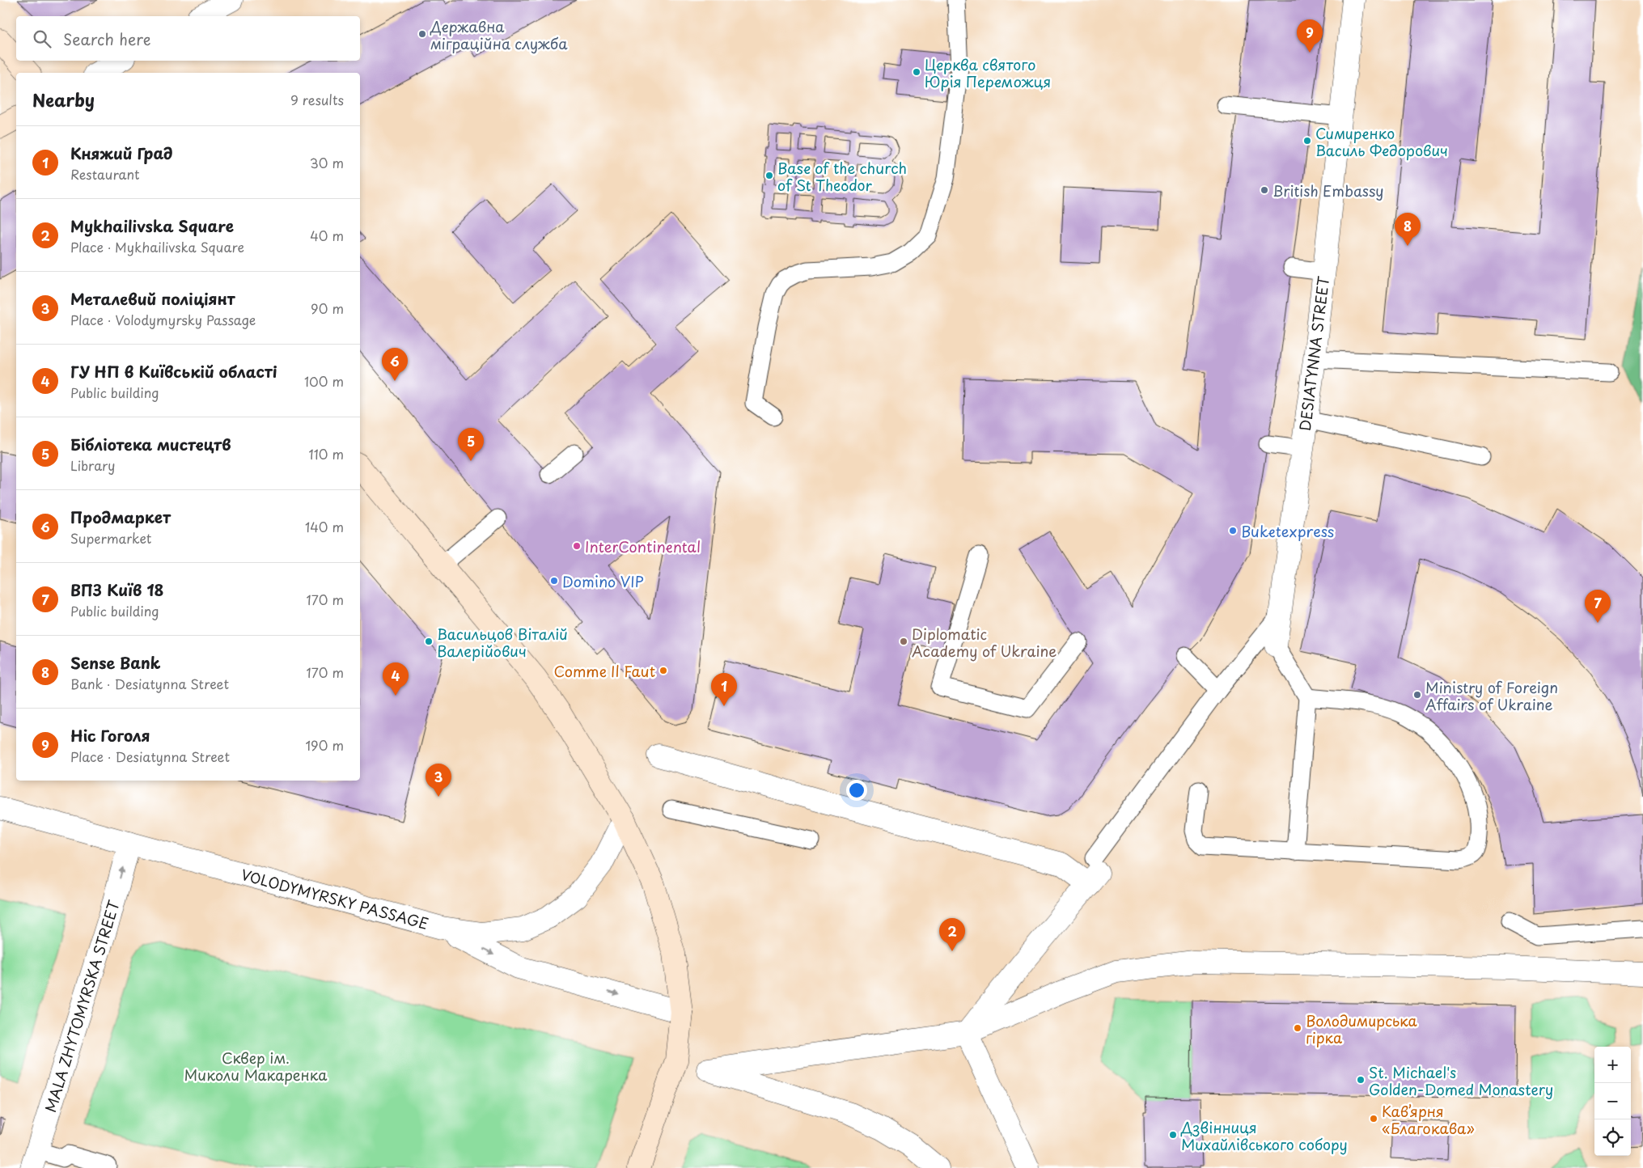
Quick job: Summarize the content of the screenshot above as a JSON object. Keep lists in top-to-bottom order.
{
  "streets": {
    "street": ["DESIATYNNA STREET", "VOLODYMYRSKY PASSAGE", "MALA ZHYTOMYRSKA STREET"]
  },
  "crossings": [
    ["VOLODYMYRSKY PASSAGE", "MALA ZHYTOMYRSKA STREET"]
  ],
  "one_way": ["MALA ZHYTOMYRSKA STREET"],
  "parks": ["Сквер ім. Миколи Макаренка"],
  "places": [
    "Державна міграційна служба",
    "Церква святого Юрія Переможця",
    "Симиренко Василь Федорович",
    "Base of the church of St Theodor",
    "British Embassy",
    "Buketexpress",
    "InterContinental",
    "Domino VIP",
    "Васильцов Віталій Валерійович",
    "Diplomatic Academy of Ukraine",
    "Comme Il Faut",
    "Ministry of Foreign Affairs of Ukraine",
    "Володимирська гірка",
    "St. Michael's Golden-Domed Monastery",
    "Кав’ярня «Благокава»",
    "Дзвінниця Михайлівського собору"
  ],
  "page": {
    "search": "Search here",
    "pins": [
      "9",
      "8",
      "6",
      "5",
      "7",
      "4",
      "1",
      "3",
      "2"
    ],
    "heading": ["Nearby", "9 results"],
    "list": [
      {
        "mark": "1",
        "name": "Княжий Град",
        "note": "Restaurant",
        "value": "30 m"
      },
      {
        "mark": "2",
        "name": "Mykhailivska Square",
        "note": "Place · Mykhailivska Square",
        "value": "40 m"
      },
      {
        "mark": "3",
        "name": "Металевий поліціянт",
        "note": "Place · Volodymyrsky Passage",
        "value": "90 m"
      },
      {
        "mark": "4",
        "name": "ГУ НП в Київській області",
        "note": "Public building",
        "value": "100 m"
      },
      {
        "mark": "5",
        "name": "Бібліотека мистецтв",
        "note": "Library",
        "value": "110 m"
      },
      {
        "mark": "6",
        "name": "Продмаркет",
        "note": "Supermarket",
        "value": "140 m"
      },
      {
        "mark": "7",
        "name": "ВПЗ Київ 18",
        "note": "Public building",
        "value": "170 m"
      },
      {
        "mark": "8",
        "name": "Sense Bank",
        "note": "Bank · Desiatynna Street",
        "value": "170 m"
      },
      {
        "mark": "9",
        "name": "Ніс Гоголя",
        "note": "Place · Desiatynna Street",
        "value": "190 m"
      }
    ],
    "map_buttons": ["+", "−"]
  }
}
